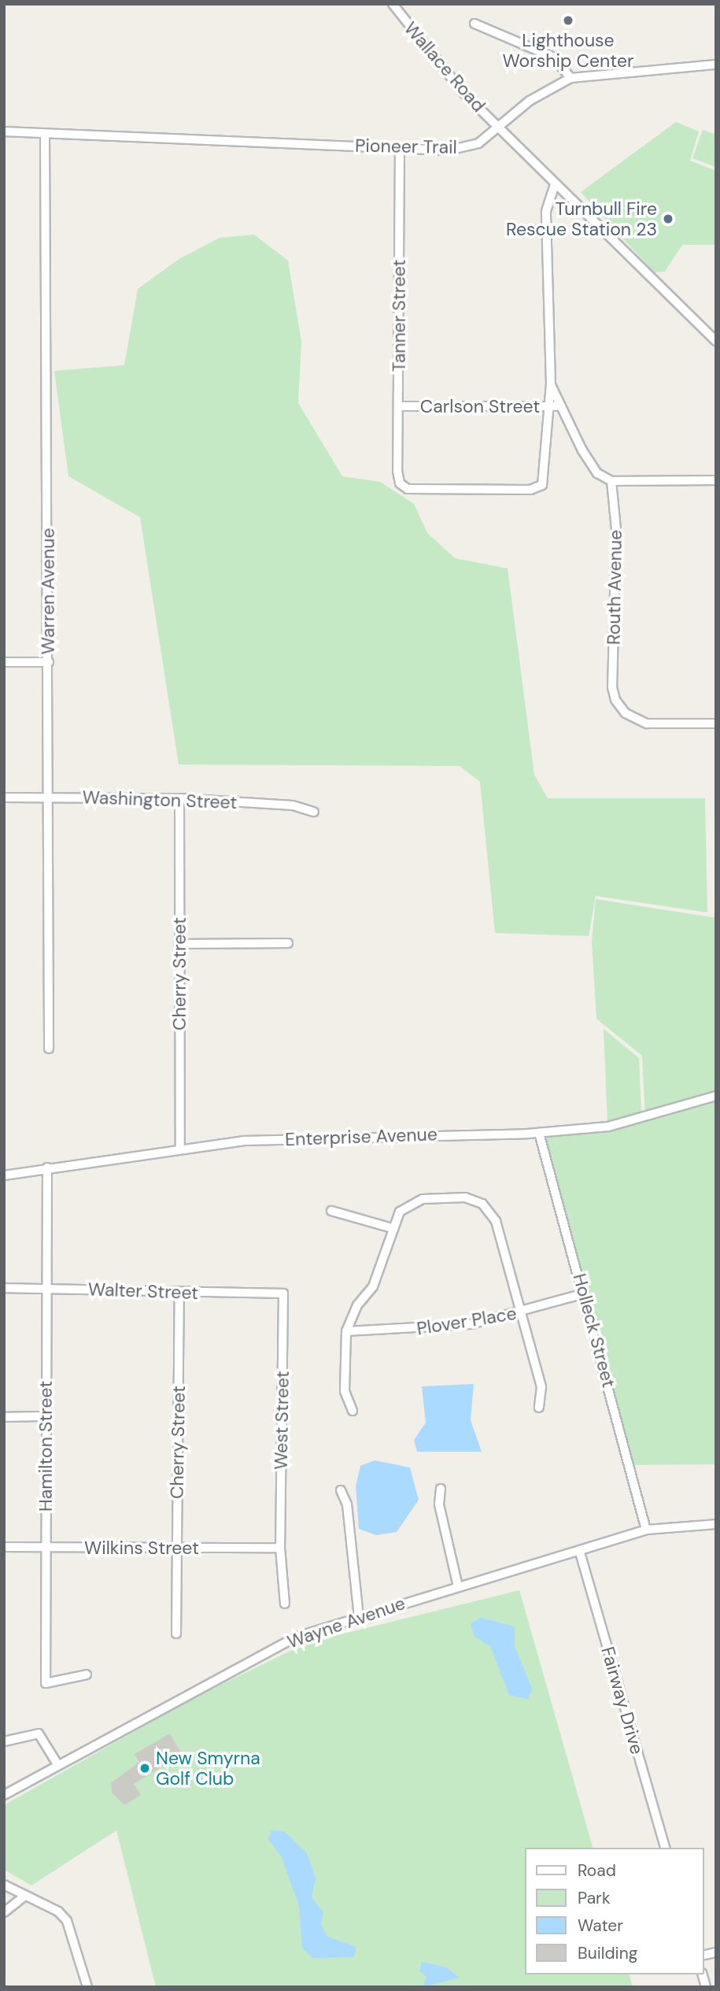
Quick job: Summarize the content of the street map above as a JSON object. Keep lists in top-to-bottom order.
{
  "streets": {
    "street": [
      "Wallace Road",
      "Pioneer Trail",
      "Tanner Street",
      "Carlson Street",
      "Routh Avenue",
      "Warren Avenue",
      "Washington Street",
      "Cherry Street",
      "Enterprise Avenue",
      "Walter Street",
      "Plover Place",
      "Holleck Street",
      "West Street",
      "Hamilton Street",
      "Wilkins Street",
      "Wayne Avenue",
      "Fairway Drive"
    ]
  },
  "crossings": [
    ["Wallace Road", "Pioneer Trail"],
    ["Pioneer Trail", "Tanner Street"],
    ["Pioneer Trail", "Warren Avenue"],
    ["Tanner Street", "Carlson Street"],
    ["Warren Avenue", "Washington Street"],
    ["Washington Street", "Cherry Street"],
    ["Cherry Street", "Enterprise Avenue"],
    ["Cherry Street", "Walter Street"],
    ["Cherry Street", "Wilkins Street"],
    ["Enterprise Avenue", "Holleck Street"],
    ["Enterprise Avenue", "Hamilton Street"],
    ["Walter Street", "West Street"],
    ["Walter Street", "Hamilton Street"],
    ["Plover Place", "Holleck Street"],
    ["Holleck Street", "Wayne Avenue"],
    ["West Street", "Wilkins Street"],
    ["Hamilton Street", "Wilkins Street"],
    ["Wayne Avenue", "Fairway Drive"]
  ],
  "places": ["Lighthouse Worship Center", "Turnbull Fire Rescue Station 23", "New Smyrna Golf Club"],
  "legend": [
    "Road",
    "Park",
    "Water",
    "Building"
  ]
}
